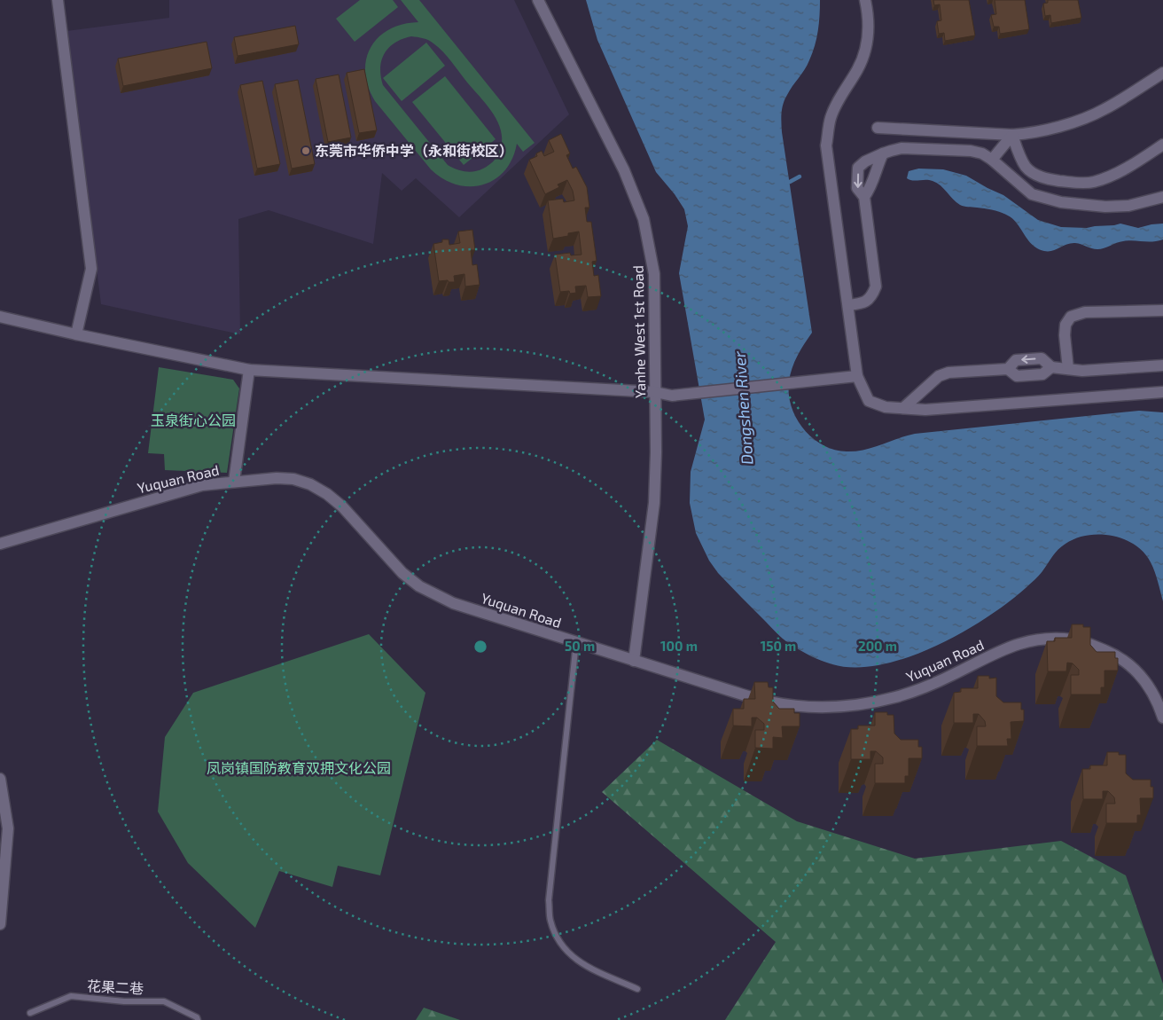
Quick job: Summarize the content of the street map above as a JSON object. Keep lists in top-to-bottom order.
{
  "streets": {
    "street": ["Yanhe West 1st Road", "Yuquan Road"],
    "lane": ["花果二巷"]
  },
  "crossings": [
    ["Yanhe West 1st Road", "Yuquan Road"]
  ],
  "water": ["Dongshen River"],
  "parks": ["玉泉街心公园", "凤岗镇国防教育双拥文化公园"],
  "places": ["东莞市华侨中学（永和街校区）"],
  "rings": [
    "50 m",
    "100 m",
    "150 m",
    "200 m"
  ]
}
